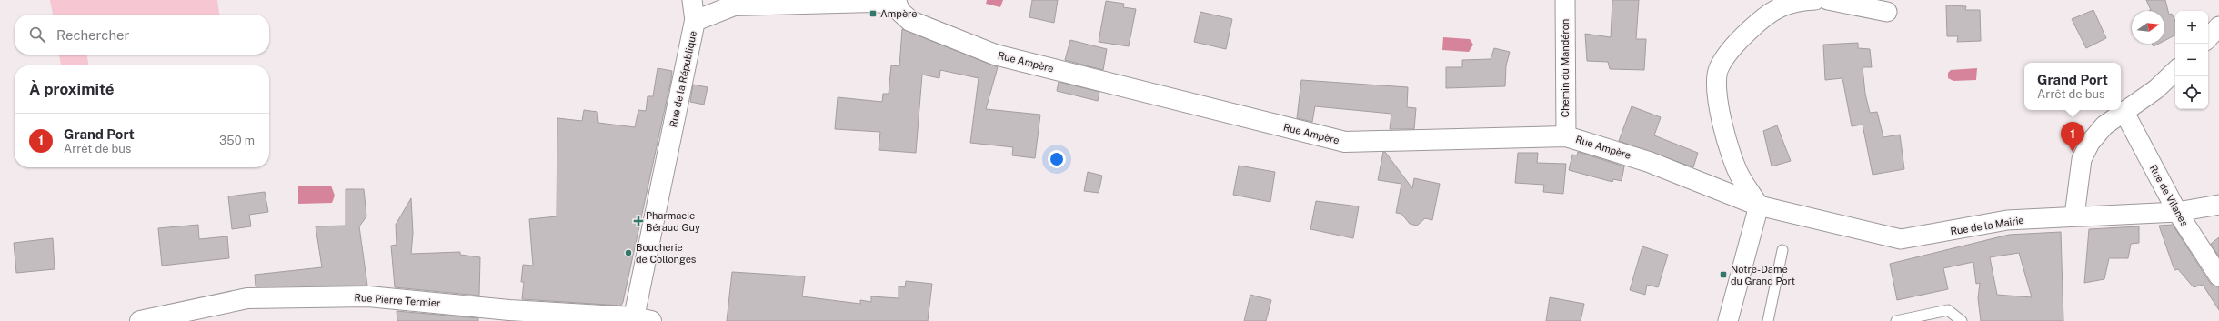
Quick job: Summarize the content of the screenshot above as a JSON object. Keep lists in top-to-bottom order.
{
  "streets": {
    "street": [
      "Rue Ampère",
      "Chemin du Mandéron",
      "Rue de la République",
      "Rue de Vilanes",
      "Rue de la Mairie",
      "Rue Pierre Termier"
    ]
  },
  "crossings": [
    ["Rue Ampère", "Chemin du Mandéron"],
    ["Rue Ampère", "Rue de la République"],
    ["Rue Ampère", "Rue de la Mairie"],
    ["Rue de la République", "Rue Pierre Termier"],
    ["Rue de Vilanes", "Rue de la Mairie"]
  ],
  "places": {
    "transit": ["Ampère", "Notre-Dame du Grand Port"],
    "health": ["Pharmacie Béraud Guy"],
    "other": ["Boucherie de Collonges"]
  },
  "north": "right",
  "page": {
    "map_buttons": ["+", "−"],
    "search": "Rechercher",
    "popup": ["Grand Port", "Arrêt de bus"],
    "heading": "À proximité",
    "list": [
      {
        "mark": "1",
        "name": "Grand Port",
        "note": "Arrêt de bus",
        "value": "350 m"
      }
    ],
    "pins": "1"
  }
}
